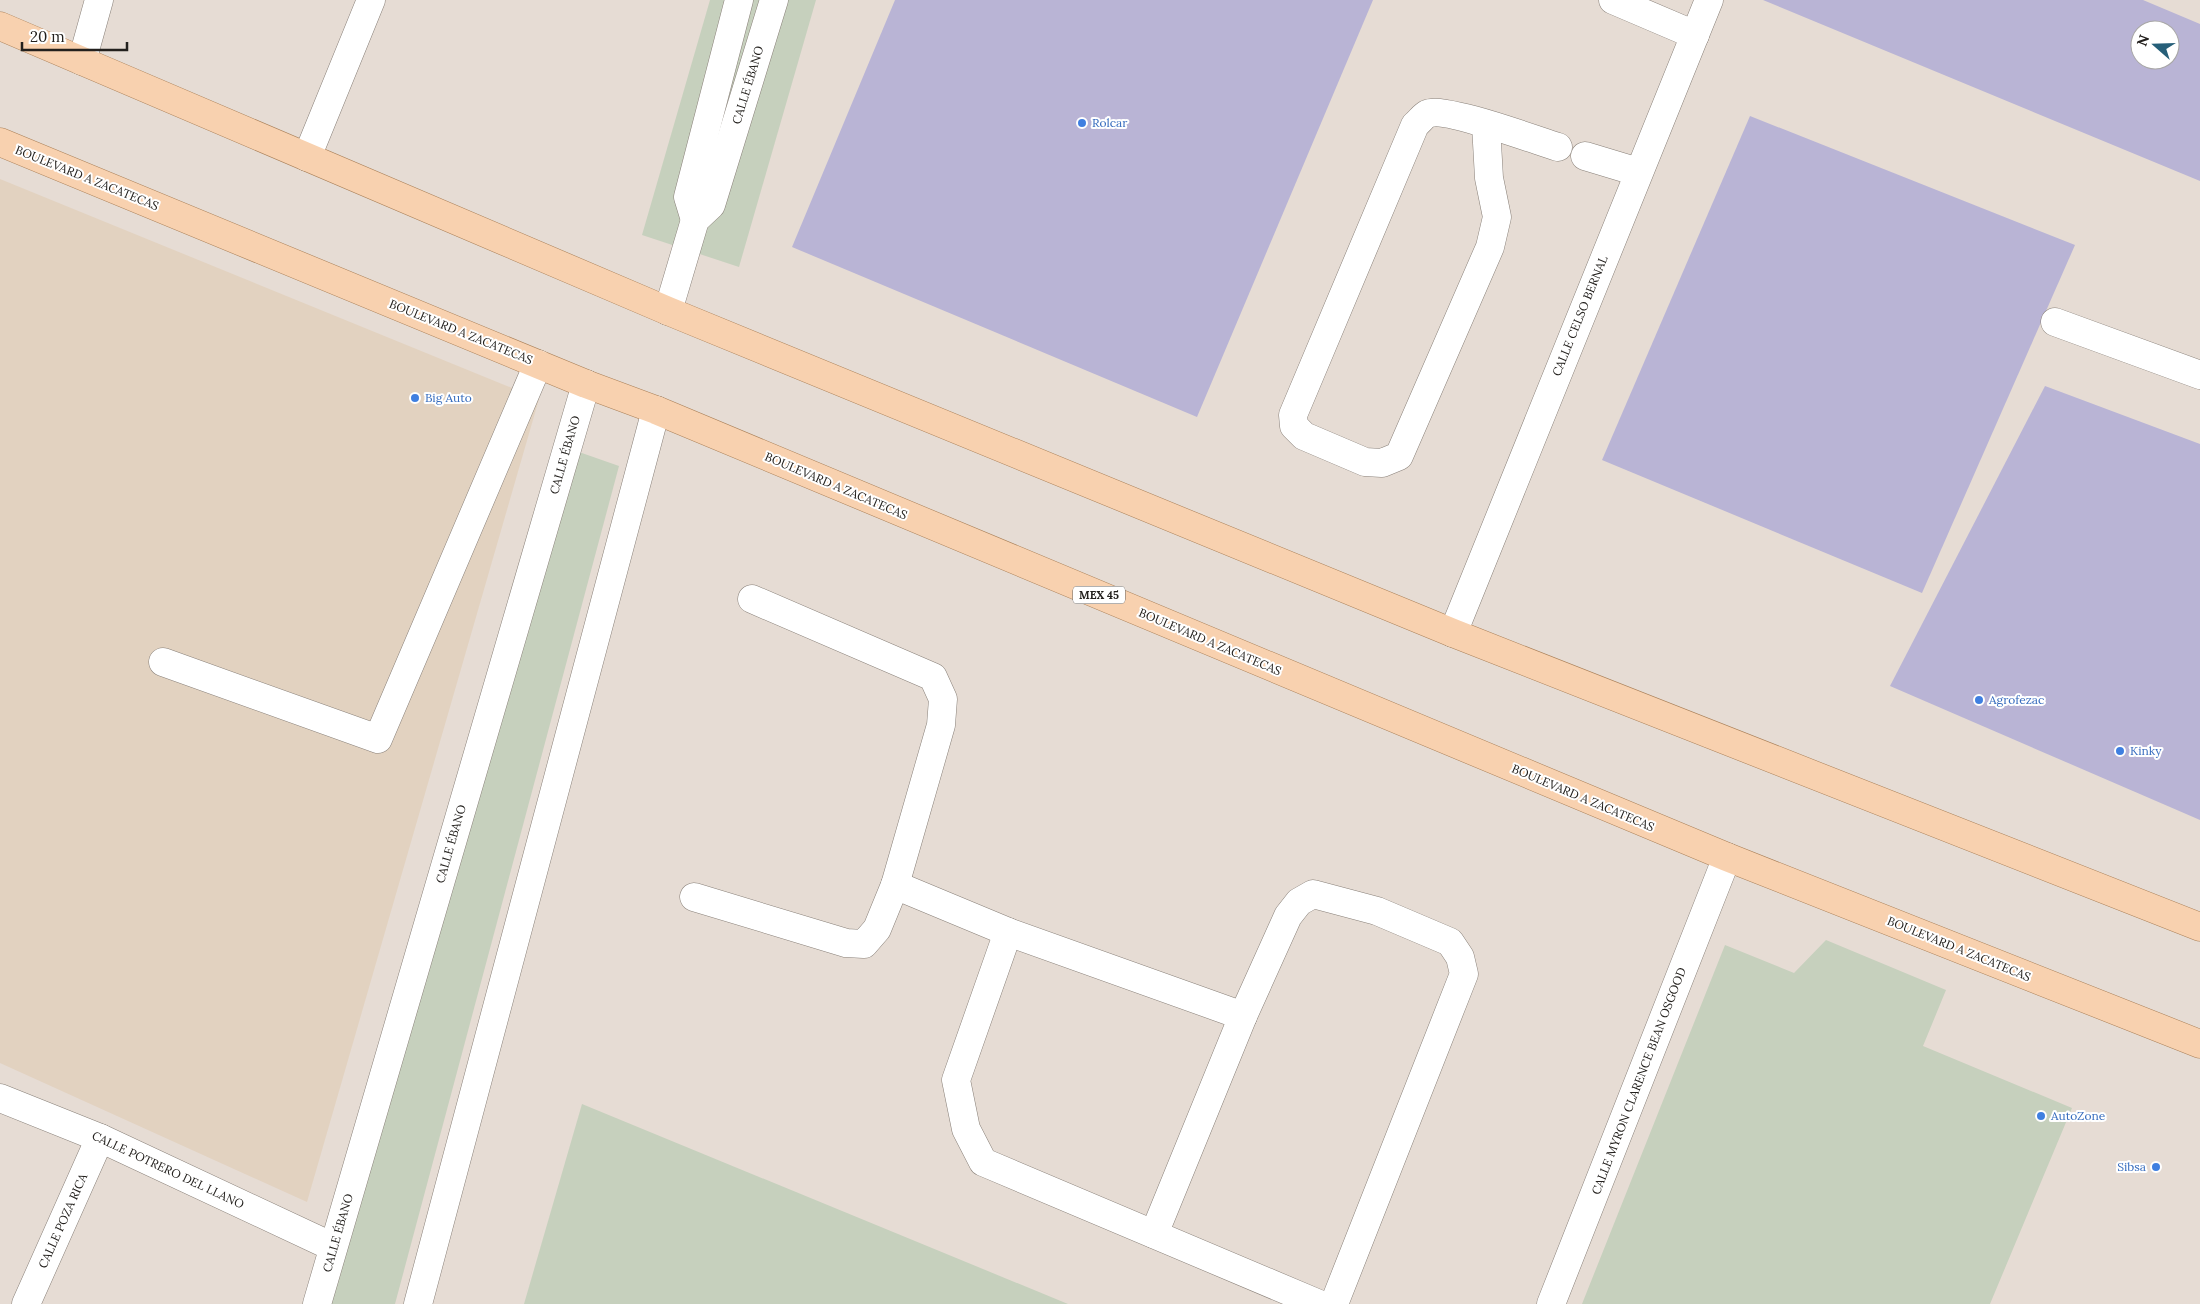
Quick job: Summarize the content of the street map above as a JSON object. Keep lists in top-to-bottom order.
{
  "streets": {
    "main road": ["BOULEVARD A ZACATECAS", "MEX 45"],
    "street": [
      "CALLE ÉBANO",
      "CALLE CELSO BERNAL",
      "CALLE MYRON CLARENCE BEAN OSGOOD",
      "CALLE POTRERO DEL LLANO",
      "CALLE POZA RICA"
    ]
  },
  "crossings": [
    ["CALLE ÉBANO", "BOULEVARD A ZACATECAS"],
    ["CALLE ÉBANO", "CALLE POTRERO DEL LLANO"],
    ["BOULEVARD A ZACATECAS", "CALLE MYRON CLARENCE BEAN OSGOOD"],
    ["CALLE POTRERO DEL LLANO", "CALLE POZA RICA"]
  ],
  "places": [
    "Rolcar",
    "Big Auto",
    "Agrofezac",
    "Kinky",
    "AutoZone",
    "Sibsa"
  ],
  "scale_bar": "20 m",
  "north": "left"
}
